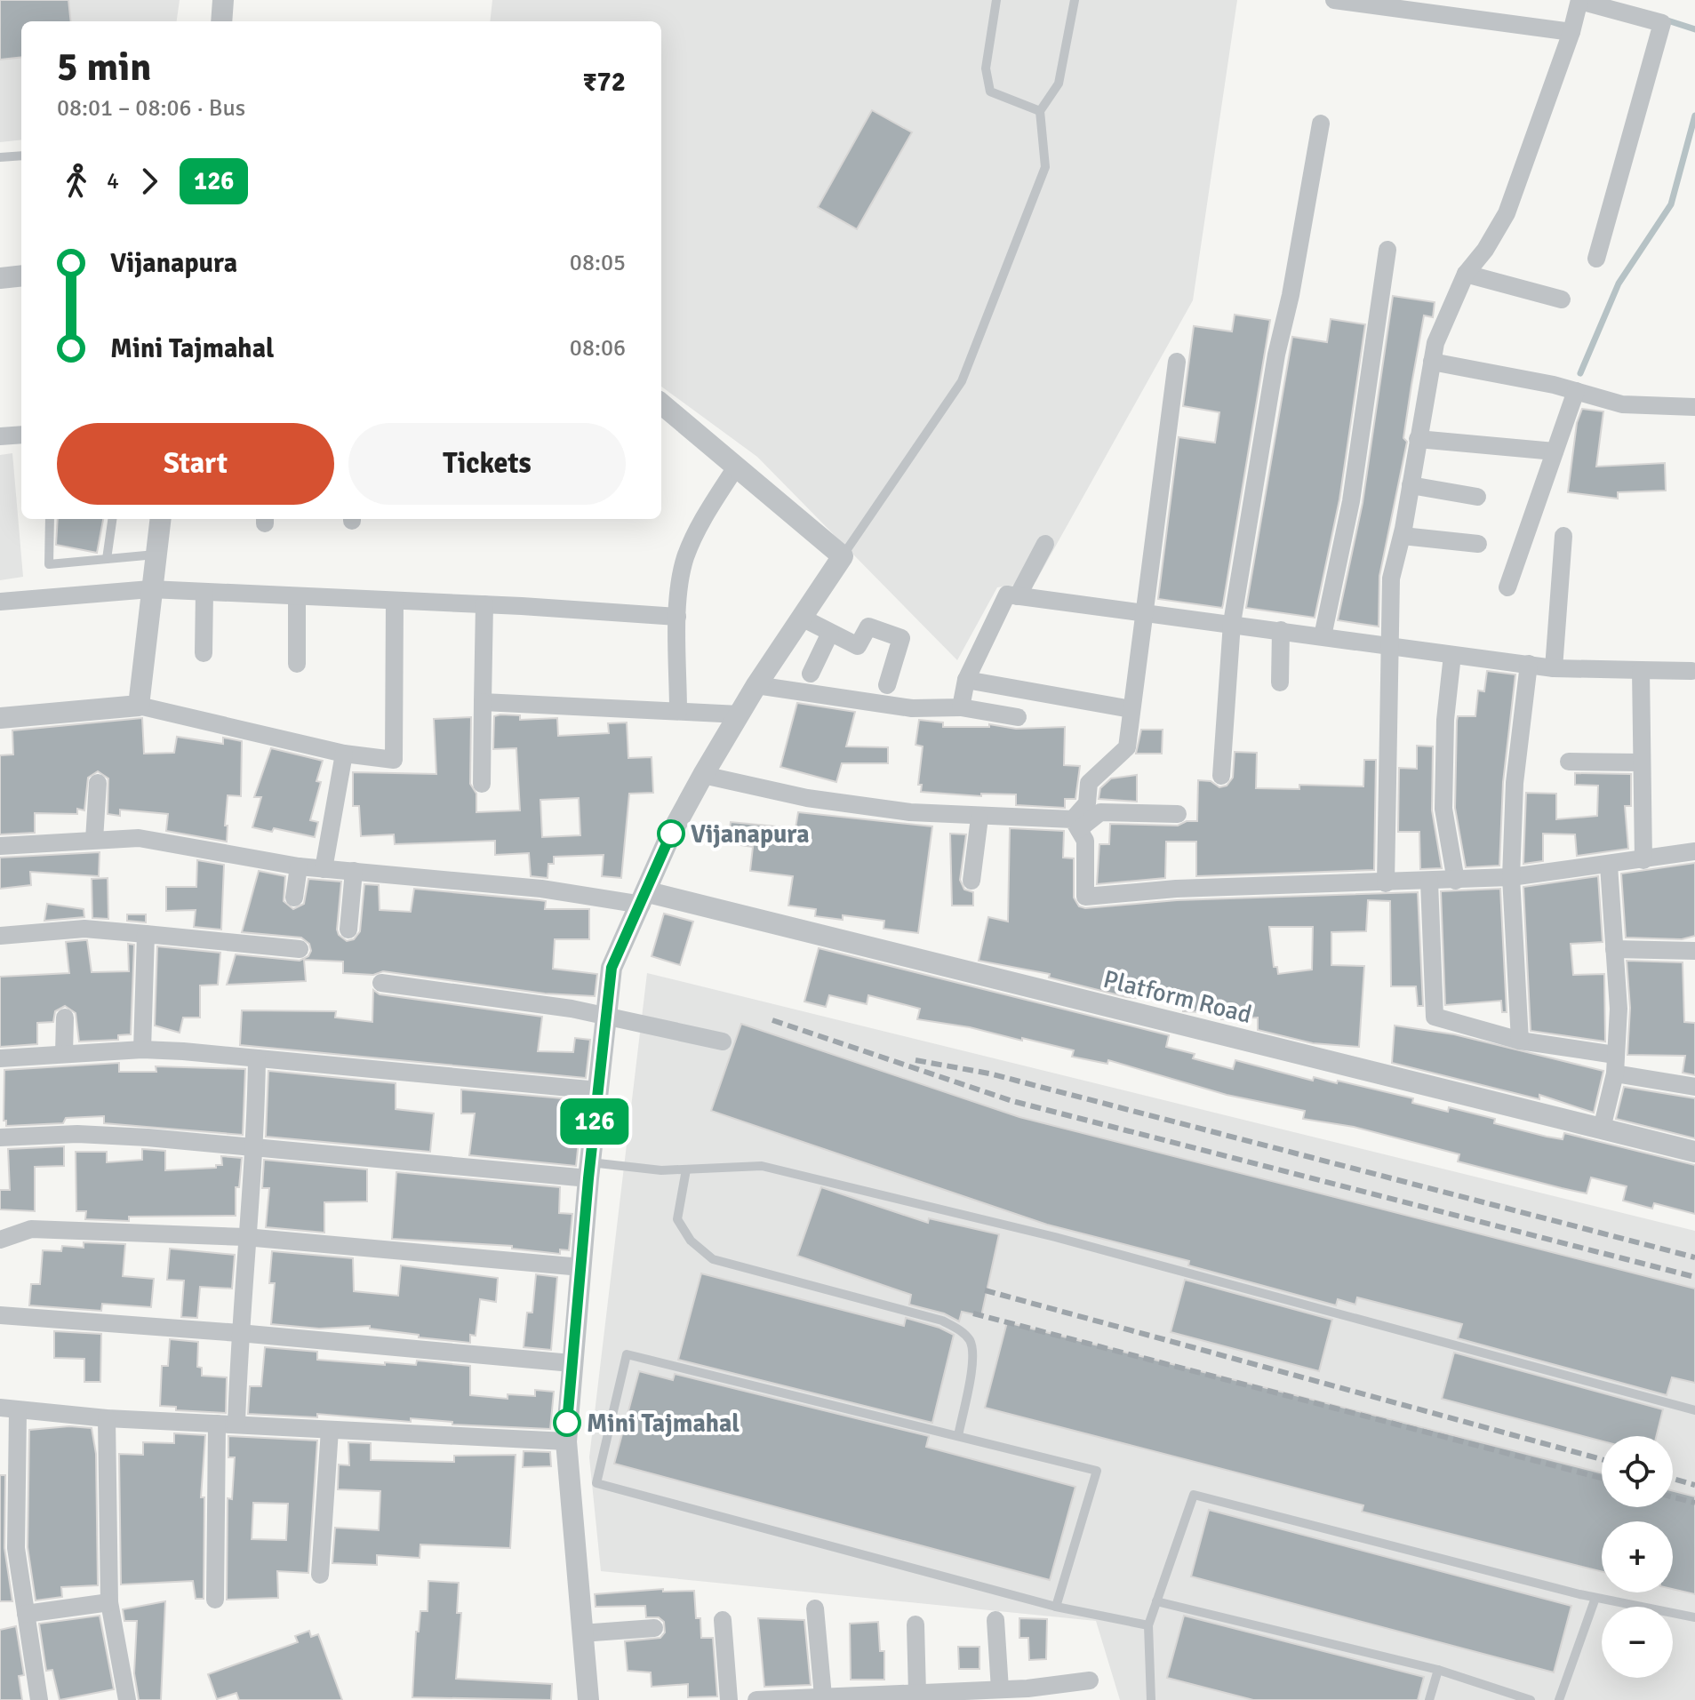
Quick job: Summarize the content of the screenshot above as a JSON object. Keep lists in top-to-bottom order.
{
  "streets": {
    "street": ["Platform Road"]
  },
  "places": ["Vijanapura", "Mini Tajmahal"],
  "lines": ["bus line 126"],
  "page": {
    "on_map": "126",
    "heading": ["5 min", "08:01 – 08:06 · Bus", "₹72"],
    "legs": ["4", "126"],
    "list": [
      {
        "name": "Vijanapura",
        "value": "08:05"
      },
      {
        "name": "Mini Tajmahal",
        "value": "08:06"
      }
    ],
    "buttons": ["Start", "Tickets"],
    "map_buttons": ["+", "−"]
  }
}
